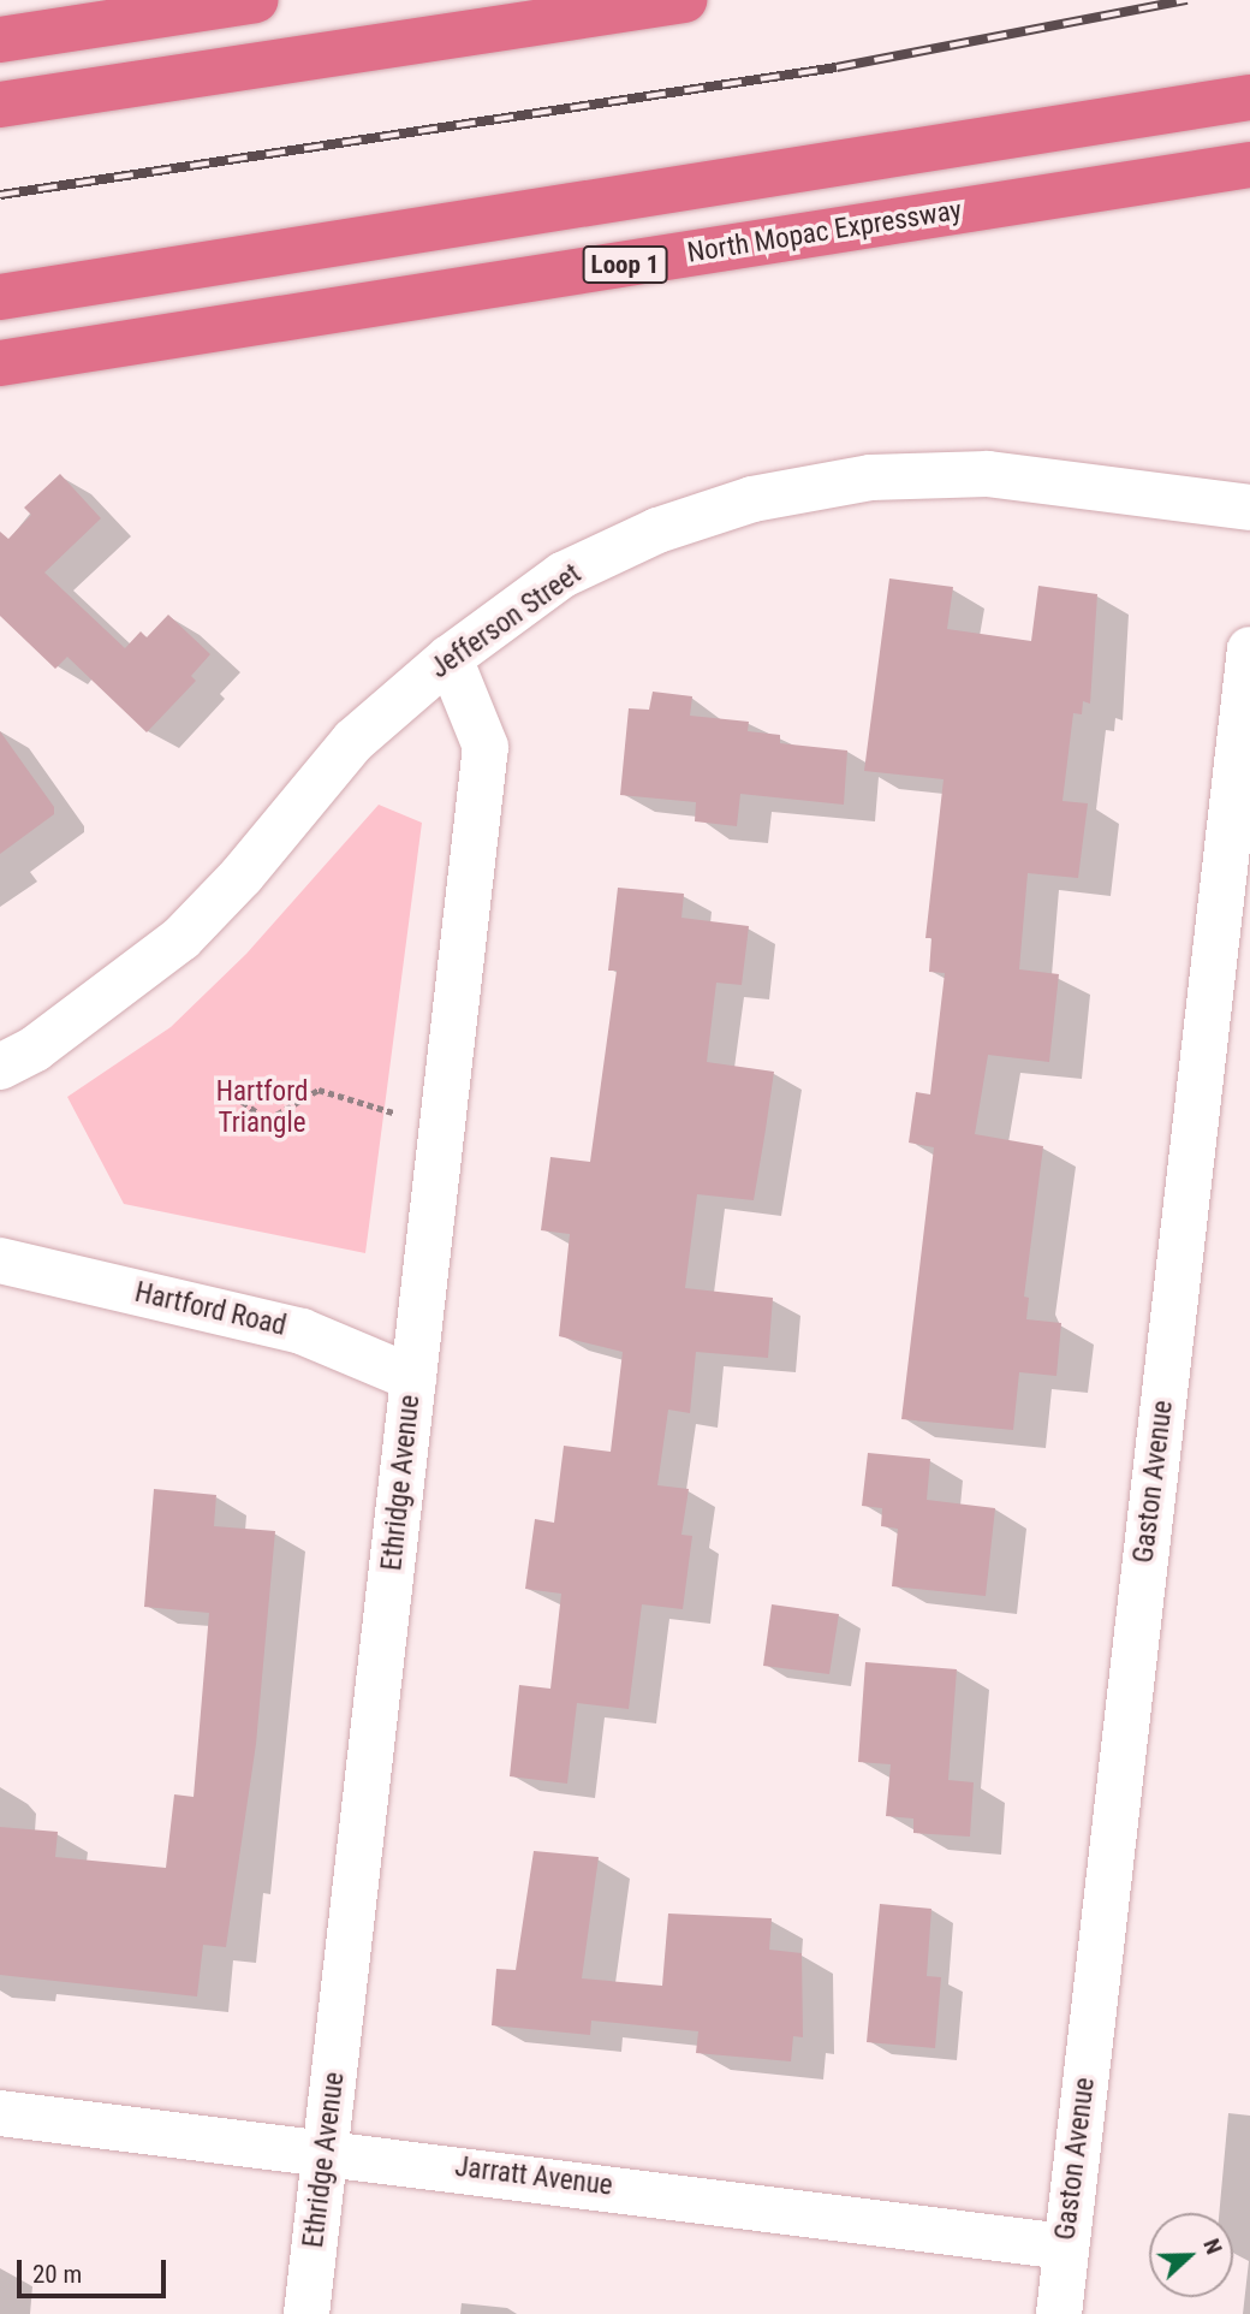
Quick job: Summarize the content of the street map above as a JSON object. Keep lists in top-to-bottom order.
{
  "streets": {
    "highway": ["North Mopac Expressway", "Loop 1"],
    "street": [
      "Jefferson Street",
      "Hartford Road",
      "Gaston Avenue",
      "Ethridge Avenue",
      "Jarratt Avenue"
    ]
  },
  "crossings": [
    ["Jefferson Street", "Ethridge Avenue"],
    ["Hartford Road", "Ethridge Avenue"],
    ["Gaston Avenue", "Jarratt Avenue"],
    ["Ethridge Avenue", "Jarratt Avenue"]
  ],
  "parks": ["Hartford Triangle"],
  "scale_bar": "20 m",
  "north": "right"
}
